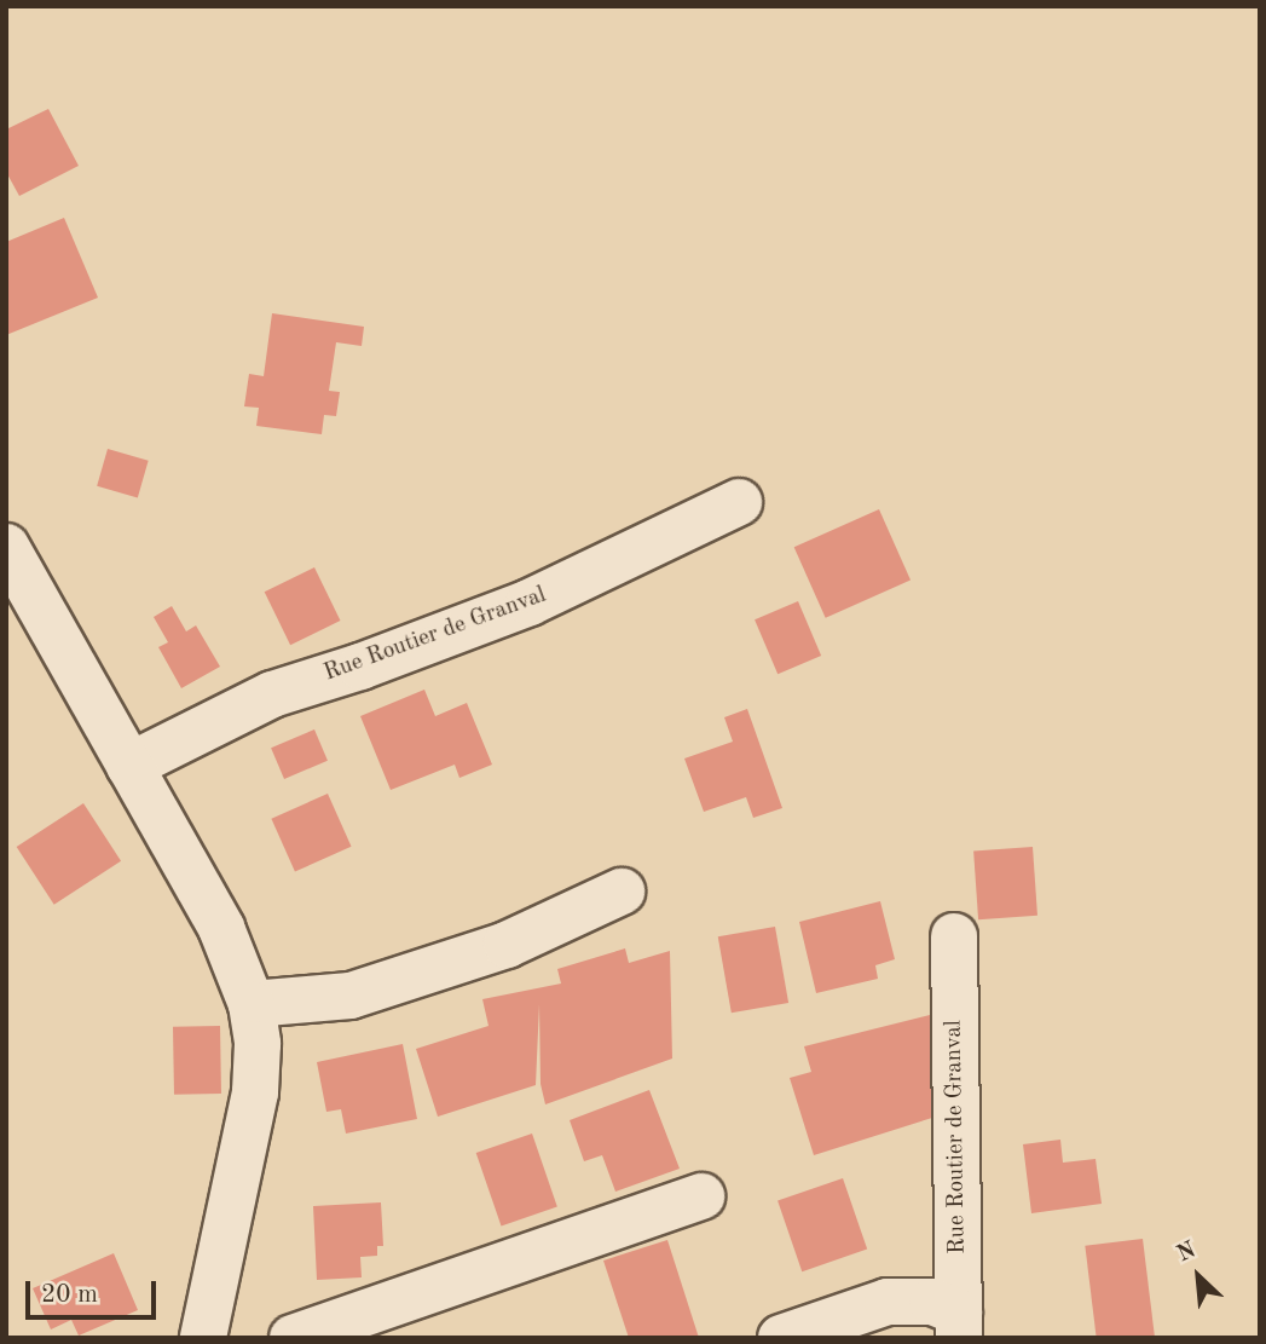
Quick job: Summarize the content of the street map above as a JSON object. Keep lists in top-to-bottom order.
{
  "streets": {
    "street": ["Rue Routier de Granval"]
  },
  "scale_bar": "20 m",
  "north": "top left"
}
